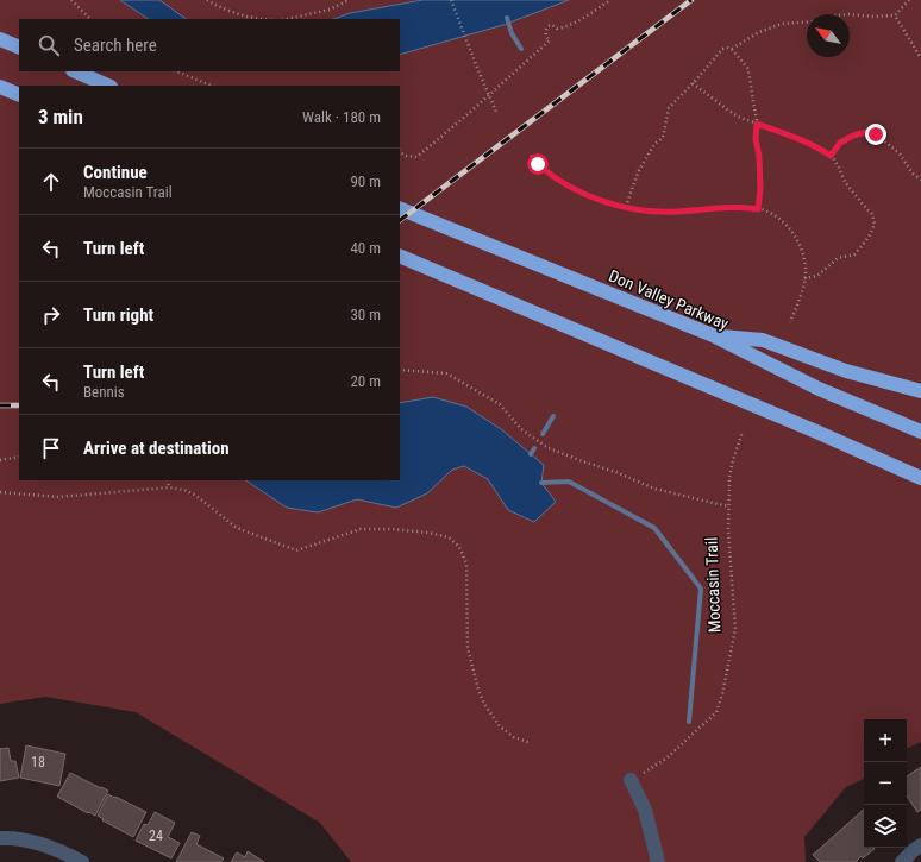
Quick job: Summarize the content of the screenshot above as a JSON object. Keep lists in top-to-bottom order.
{
  "streets": {
    "highway": ["Don Valley Parkway"],
    "path": ["Moccasin Trail"]
  },
  "house_numbers": ["18", "24"],
  "north": "top left",
  "page": {
    "search": "Search here",
    "heading": ["3 min", "Walk · 180 m"],
    "list": [
      ["Continue", "Moccasin Trail", "90 m"],
      ["Turn left", "40 m"],
      ["Turn right", "30 m"],
      ["Turn left", "Bennis", "20 m"],
      "Arrive at destination"
    ],
    "map_buttons": ["+", "−"]
  }
}
